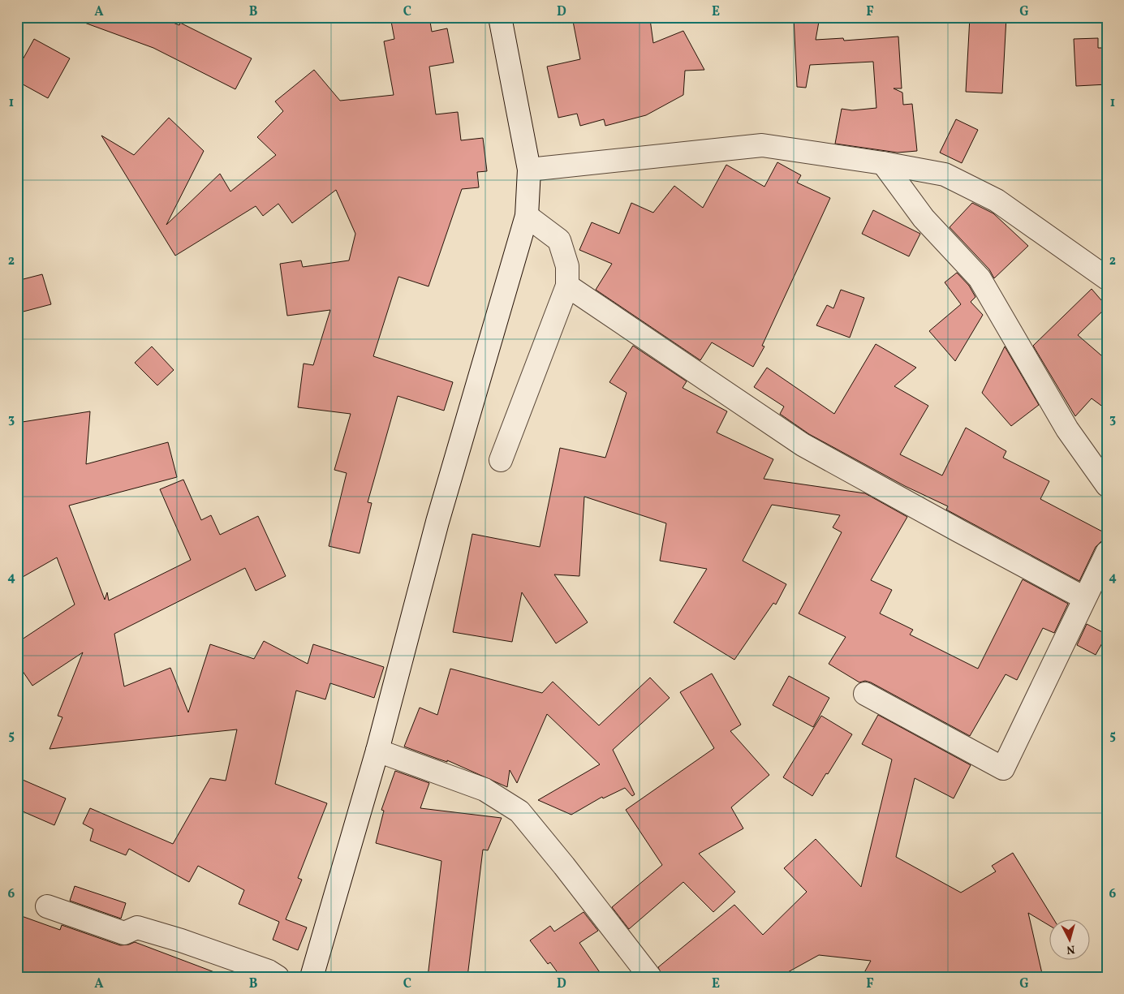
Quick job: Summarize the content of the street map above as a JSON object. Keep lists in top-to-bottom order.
{
  "north": "bottom",
  "grid": {
    "columns": [
      "A",
      "B",
      "C",
      "D",
      "E",
      "F",
      "G"
    ],
    "rows": [
      "1",
      "2",
      "3",
      "4",
      "5",
      "6"
    ]
  }
}
